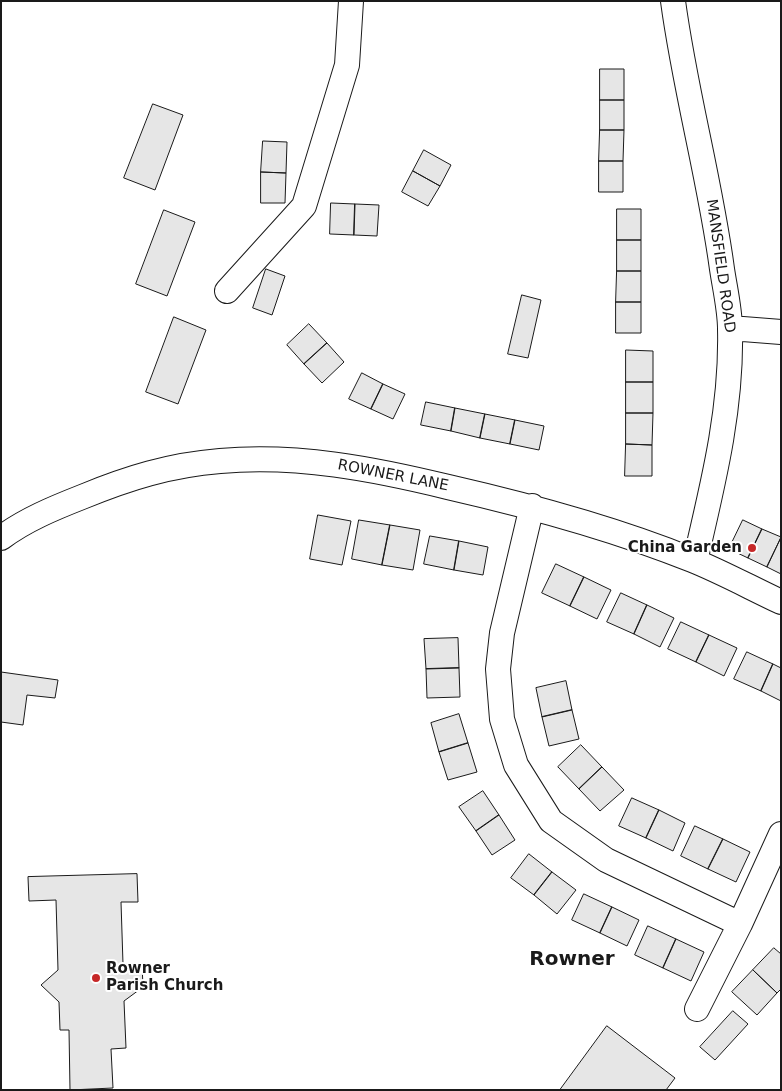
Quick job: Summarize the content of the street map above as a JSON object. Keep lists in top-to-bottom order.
{
  "streets": {
    "street": ["MANSFIELD ROAD", "ROWNER LANE"]
  },
  "crossings": [
    ["MANSFIELD ROAD", "ROWNER LANE"]
  ],
  "districts": ["Rowner"],
  "places": ["China Garden", "Rowner Parish Church"]
}
